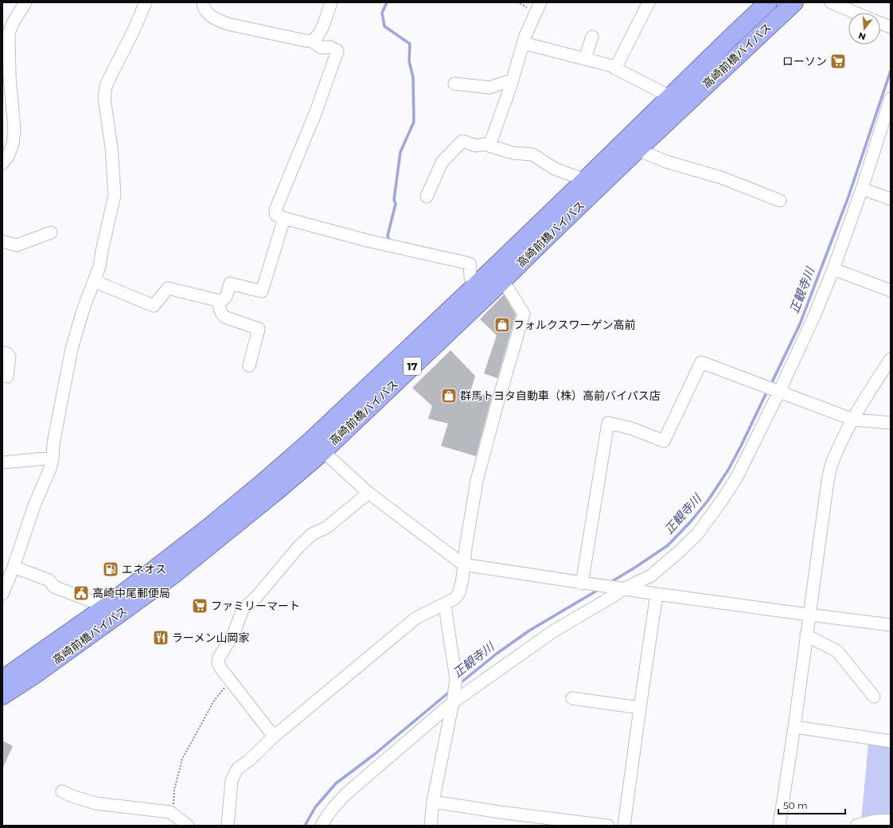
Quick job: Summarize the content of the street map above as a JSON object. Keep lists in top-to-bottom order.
{
  "streets": {
    "highway": ["高崎前橋バイパス", "17"]
  },
  "water": ["正観寺川"],
  "places": {
    "supermarket": ["ローソン", "ファミリーマート"],
    "shop": ["フォルクスワーゲン高前", "群馬トヨタ自動車（株）高前バイパス店"],
    "fuel station": ["エネオス"],
    "public building": ["高崎中尾郵便局"],
    "restaurant": ["ラーメン山岡家"]
  },
  "scale_bar": "50 m",
  "north": "bottom"
}
